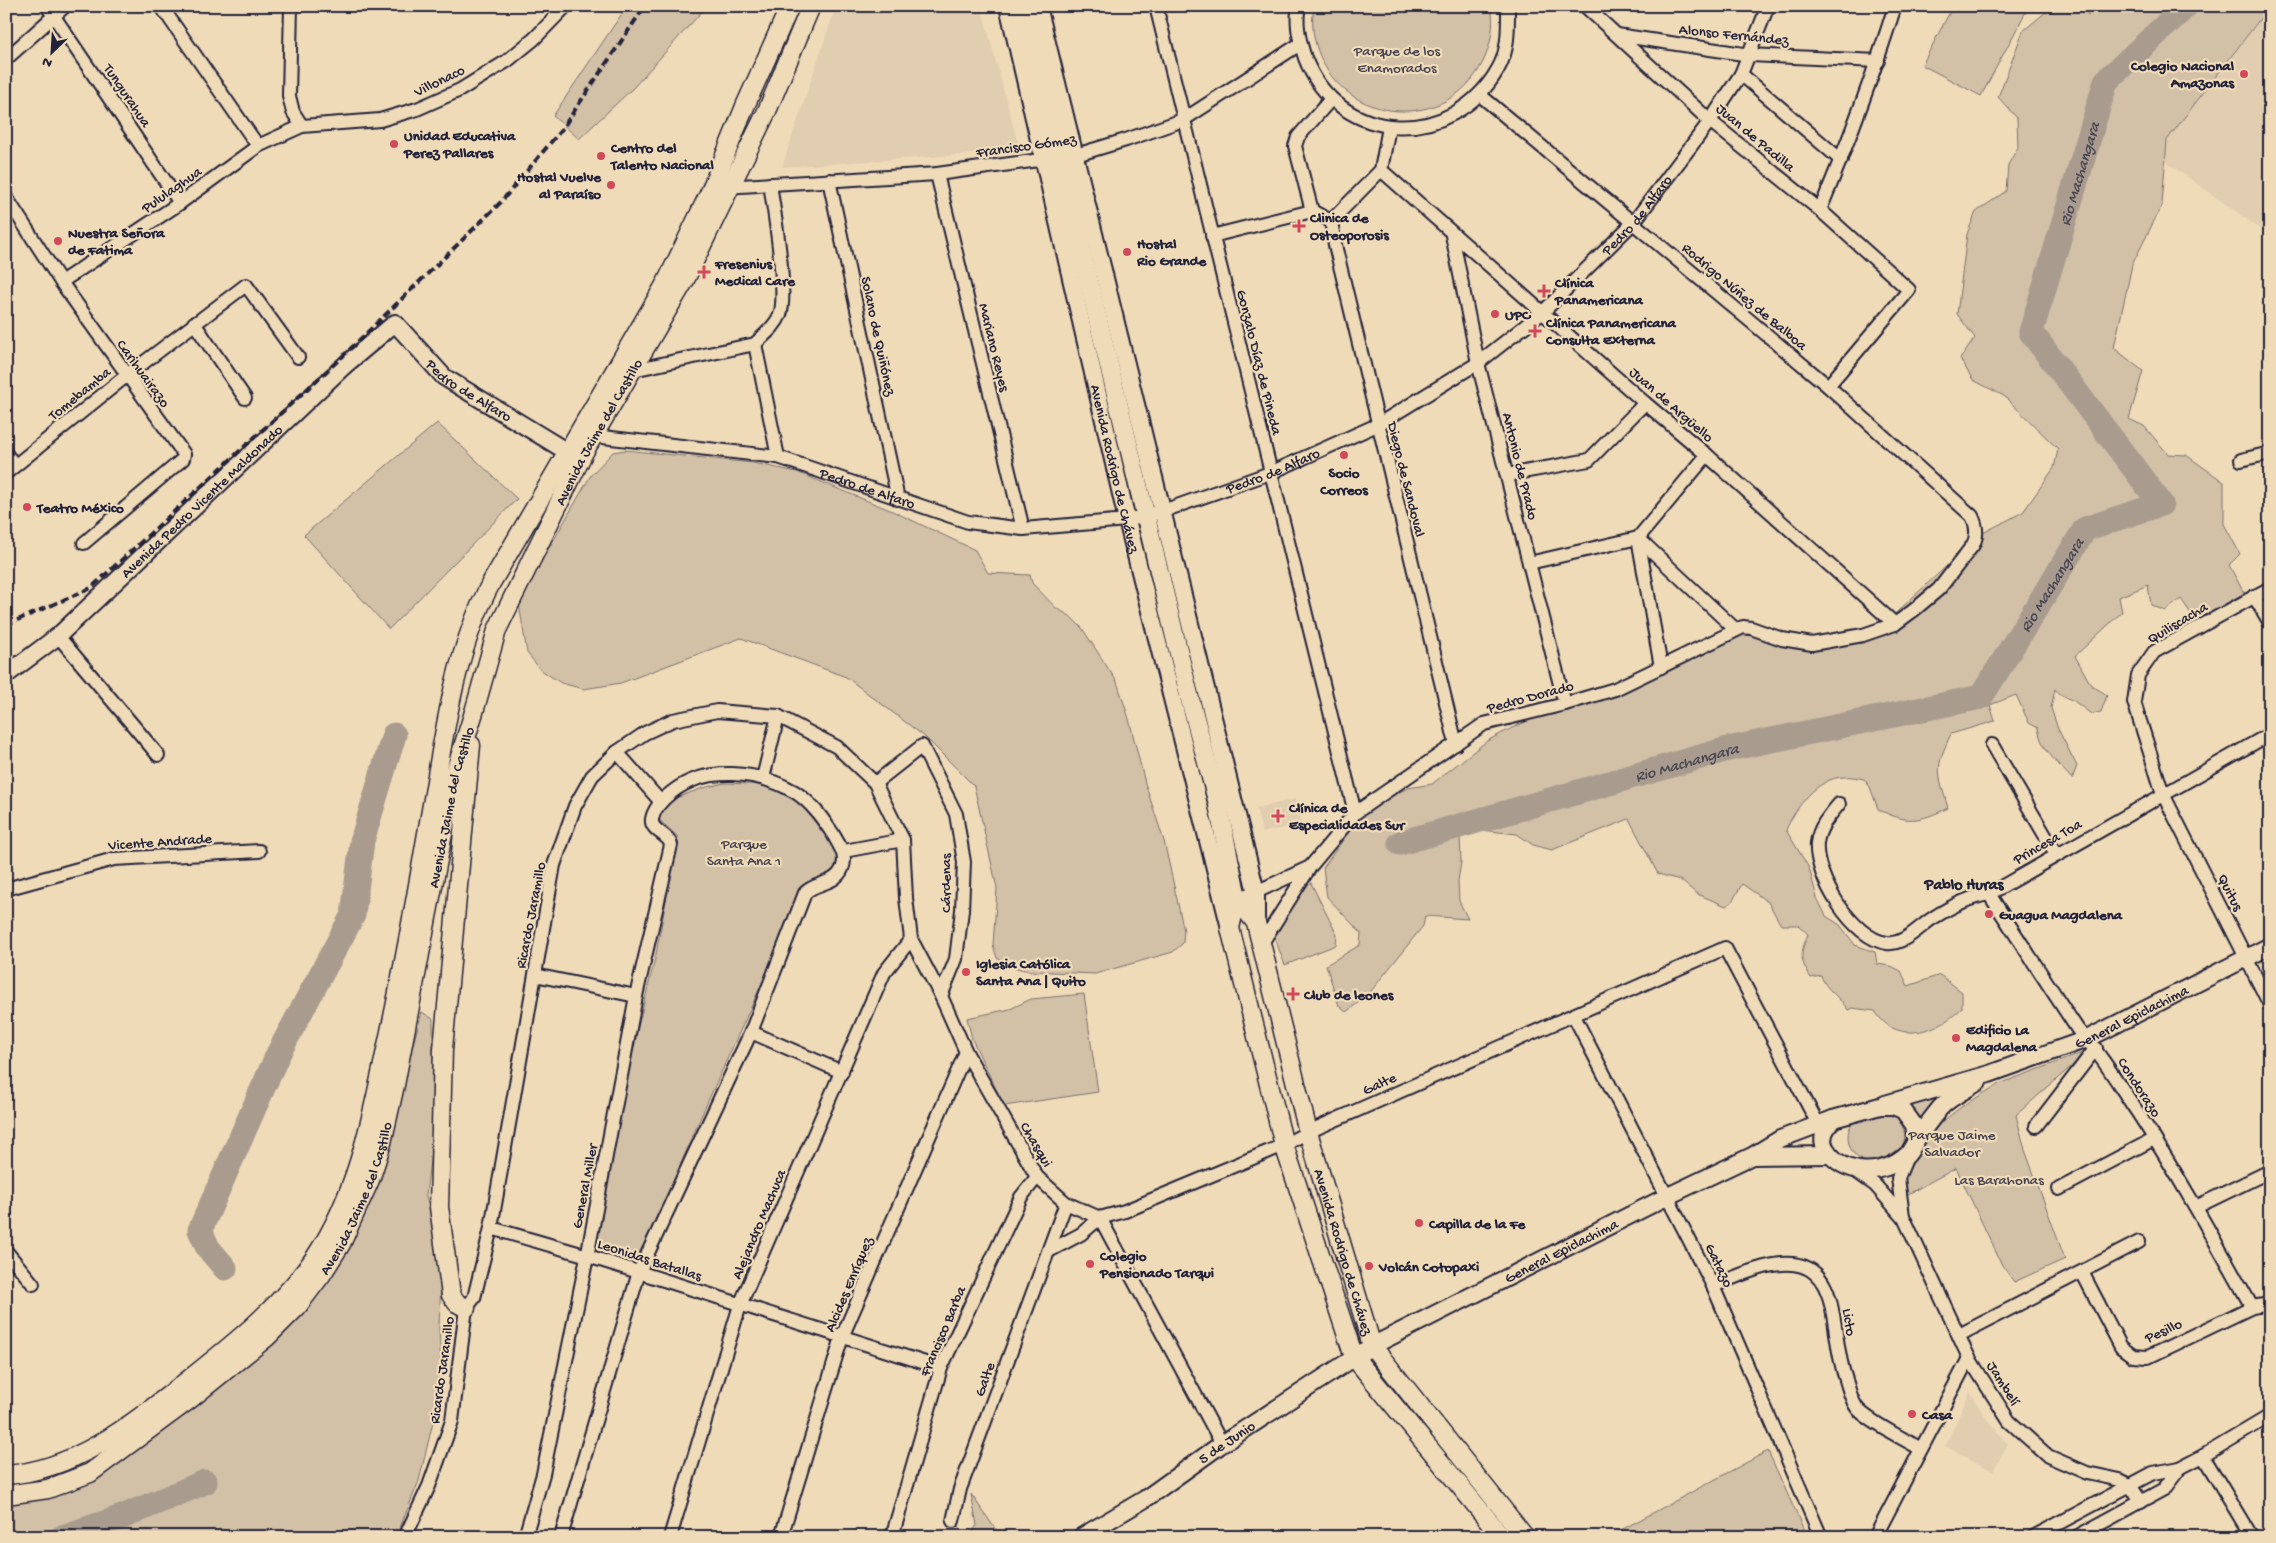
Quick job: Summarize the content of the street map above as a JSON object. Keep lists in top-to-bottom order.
{
  "streets": {
    "main road": ["Avenida Jaime del Castillo", "Avenida Rodrigo de Chávez"],
    "street": [
      "Alonso Fernández",
      "Villonaco",
      "Tungurahua",
      "Juan de Padilla",
      "Francisco Gómez",
      "Pululaghua",
      "Pedro de Alfaro",
      "Rodrigo Núñez de Balboa",
      "Solano de Quiñónez",
      "Mariano Reyes",
      "Gonzalo Díaz de Pineda",
      "Carihuairazo",
      "Tomebamba",
      "Juan de Argüello",
      "Antonio de Prado",
      "Diego de Sandoval",
      "Avenida Pedro Vicente Maldonado",
      "Quiliscacha",
      "Pedro Dorado",
      "Vicente Andrade",
      "Princesa Toa",
      "Cárdenas",
      "Quitus",
      "Ricardo Jaramillo",
      "General Epiclachima",
      "Galte",
      "Condorazo",
      "Chasqui",
      "General Miller",
      "Alejandro Machuca",
      "Leonidas Batallas",
      "Gatazo",
      "Alcides Enríquez",
      "Licto",
      "Pesillo",
      "Francisco Barba",
      "Jambelí",
      "5 de Junio"
    ]
  },
  "crossings": [
    ["Alonso Fernández", "Juan de Padilla"],
    ["Alonso Fernández", "Pedro de Alfaro"],
    ["Villonaco", "Pululaghua"],
    ["Tungurahua", "Pululaghua"],
    ["Juan de Padilla", "Pedro de Alfaro"],
    ["Juan de Padilla", "Rodrigo Núñez de Balboa"],
    ["Francisco Gómez", "Solano de Quiñónez"],
    ["Francisco Gómez", "Mariano Reyes"],
    ["Francisco Gómez", "Gonzalo Díaz de Pineda"],
    ["Francisco Gómez", "Avenida Jaime del Castillo"],
    ["Francisco Gómez", "Avenida Rodrigo de Chávez"],
    ["Pululaghua", "Carihuairazo"],
    ["Pedro de Alfaro", "Rodrigo Núñez de Balboa"],
    ["Pedro de Alfaro", "Solano de Quiñónez"],
    ["Pedro de Alfaro", "Mariano Reyes"],
    ["Pedro de Alfaro", "Gonzalo Díaz de Pineda"],
    ["Pedro de Alfaro", "Juan de Argüello"],
    ["Pedro de Alfaro", "Avenida Jaime del Castillo"],
    ["Pedro de Alfaro", "Antonio de Prado"],
    ["Pedro de Alfaro", "Avenida Rodrigo de Chávez"],
    ["Pedro de Alfaro", "Diego de Sandoval"],
    ["Pedro de Alfaro", "Avenida Pedro Vicente Maldonado"],
    ["Rodrigo Núñez de Balboa", "Juan de Argüello"],
    ["Gonzalo Díaz de Pineda", "Pedro Dorado"],
    ["Carihuairazo", "Tomebamba"],
    ["Juan de Argüello", "Antonio de Prado"],
    ["Antonio de Prado", "Pedro Dorado"],
    ["Avenida Rodrigo de Chávez", "Pedro Dorado"],
    ["Avenida Rodrigo de Chávez", "General Epiclachima"],
    ["Avenida Rodrigo de Chávez", "Galte"],
    ["Avenida Rodrigo de Chávez", "5 de Junio"],
    ["Diego de Sandoval", "Pedro Dorado"],
    ["Quiliscacha", "Princesa Toa"],
    ["Quiliscacha", "Quitus"],
    ["Princesa Toa", "Quitus"],
    ["Princesa Toa", "Condorazo"],
    ["Cárdenas", "Ricardo Jaramillo"],
    ["Cárdenas", "Chasqui"],
    ["Quitus", "General Epiclachima"],
    ["Ricardo Jaramillo", "Chasqui"],
    ["Ricardo Jaramillo", "Alejandro Machuca"],
    ["Ricardo Jaramillo", "Leonidas Batallas"],
    ["General Epiclachima", "Galte"],
    ["General Epiclachima", "Condorazo"],
    ["General Epiclachima", "Gatazo"],
    ["General Epiclachima", "Jambelí"],
    ["General Epiclachima", "5 de Junio"],
    ["Galte", "Chasqui"],
    ["Galte", "Gatazo"],
    ["Galte", "Jambelí"],
    ["Condorazo", "Pesillo"],
    ["Chasqui", "Alejandro Machuca"],
    ["Chasqui", "Alcides Enríquez"],
    ["Chasqui", "Francisco Barba"],
    ["General Miller", "Leonidas Batallas"],
    ["Alejandro Machuca", "Leonidas Batallas"],
    ["Leonidas Batallas", "Alcides Enríquez"],
    ["Leonidas Batallas", "Francisco Barba"],
    ["Gatazo", "Licto"]
  ],
  "districts": ["Pablo Huras"],
  "water": ["Rio Machangara"],
  "parks": [
    "Parque de los Enamorados",
    "Parque Santa Ana 1",
    "Parque Jaime Salvador",
    "Las Barahonas"
  ],
  "places": {
    "other": [
      "Colegio Nacional Amazonas",
      "Unidad Educativa Perez Pallares",
      "Centro del Talento Nacional",
      "Hostal Vuelve al Paraíso",
      "Nuestra Señora de Fatima",
      "Hostal Rio Grande",
      "UPC",
      "Socio Correos",
      "Teatro México",
      "Guagua Magdalena",
      "Iglesia Católica Santa Ana | Quito",
      "Edificio La Magdalena",
      "Capilla de la Fe",
      "Colegio Pensionado Tarqui",
      "Volcán Cotopaxi",
      "Casa"
    ],
    "health": [
      "Clinica de Osteoporosis",
      "Fresenius Medical Care",
      "Clínica Panamericana",
      "Clínica Panamericana Consulta Externa",
      "Clínica de Especialidades Sur",
      "Club de leones"
    ]
  },
  "north": "bottom left"
}
